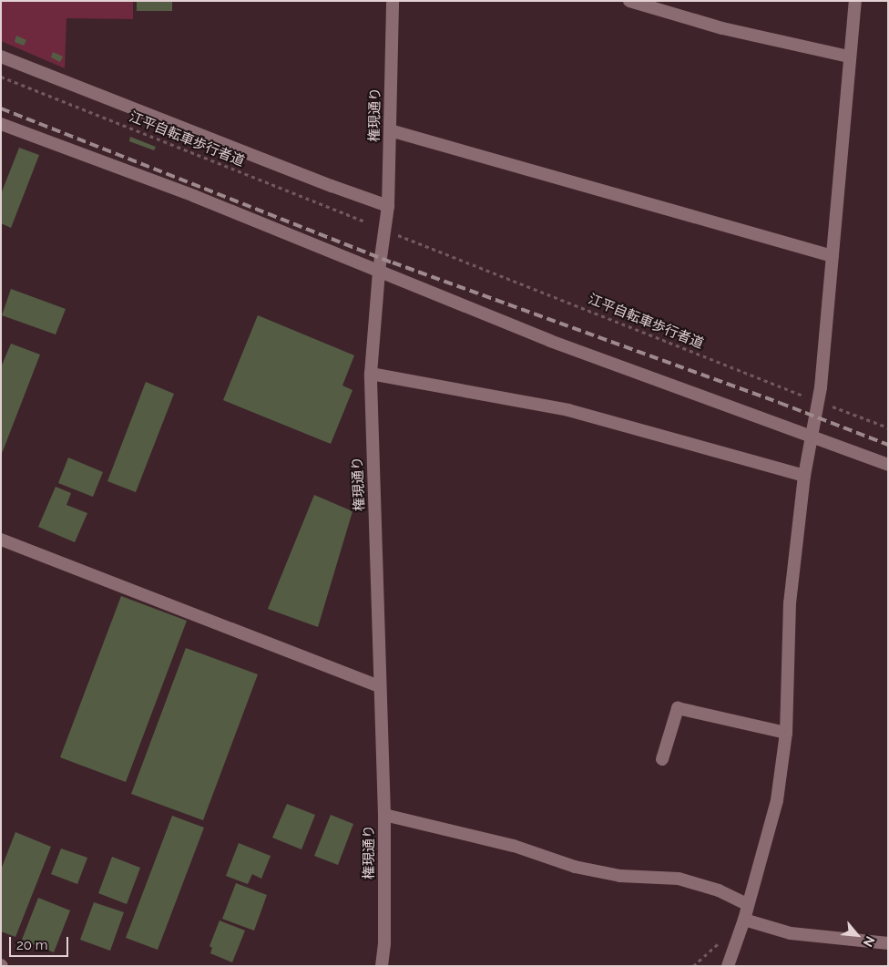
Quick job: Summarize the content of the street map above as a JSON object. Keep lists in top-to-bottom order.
{
  "streets": {
    "street": ["権現通り"],
    "path": ["江平自転車歩行者道"]
  },
  "scale_bar": "20 m",
  "north": "bottom right"
}
